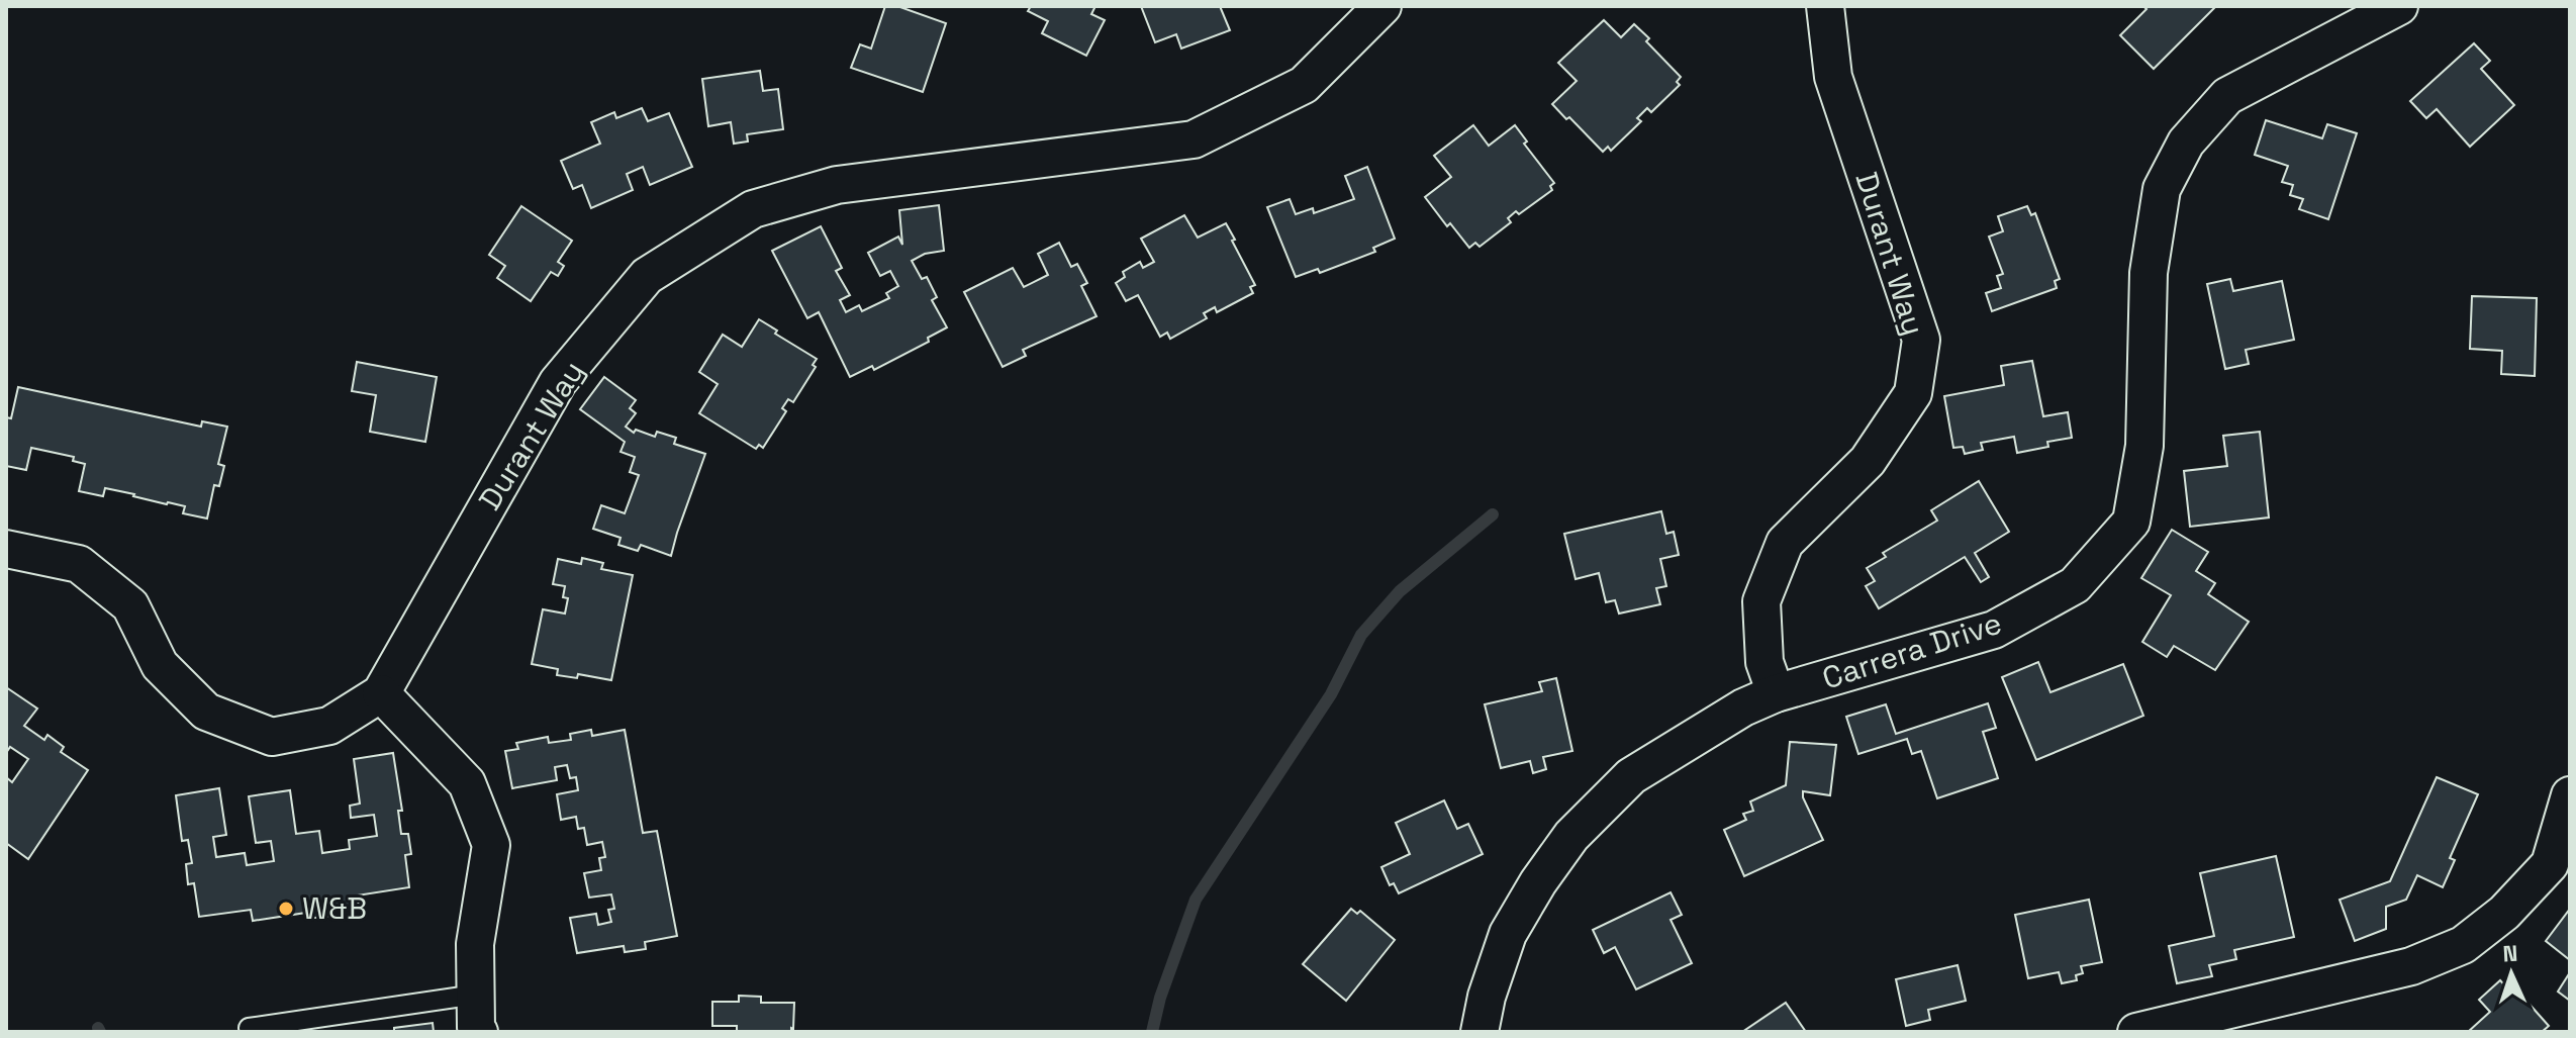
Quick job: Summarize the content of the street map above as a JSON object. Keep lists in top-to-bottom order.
{
  "streets": {
    "street": ["Durant Way", "Carrera Drive"]
  },
  "crossings": [
    ["Durant Way", "Carrera Drive"]
  ],
  "places": ["W&B"],
  "north": "top"
}
